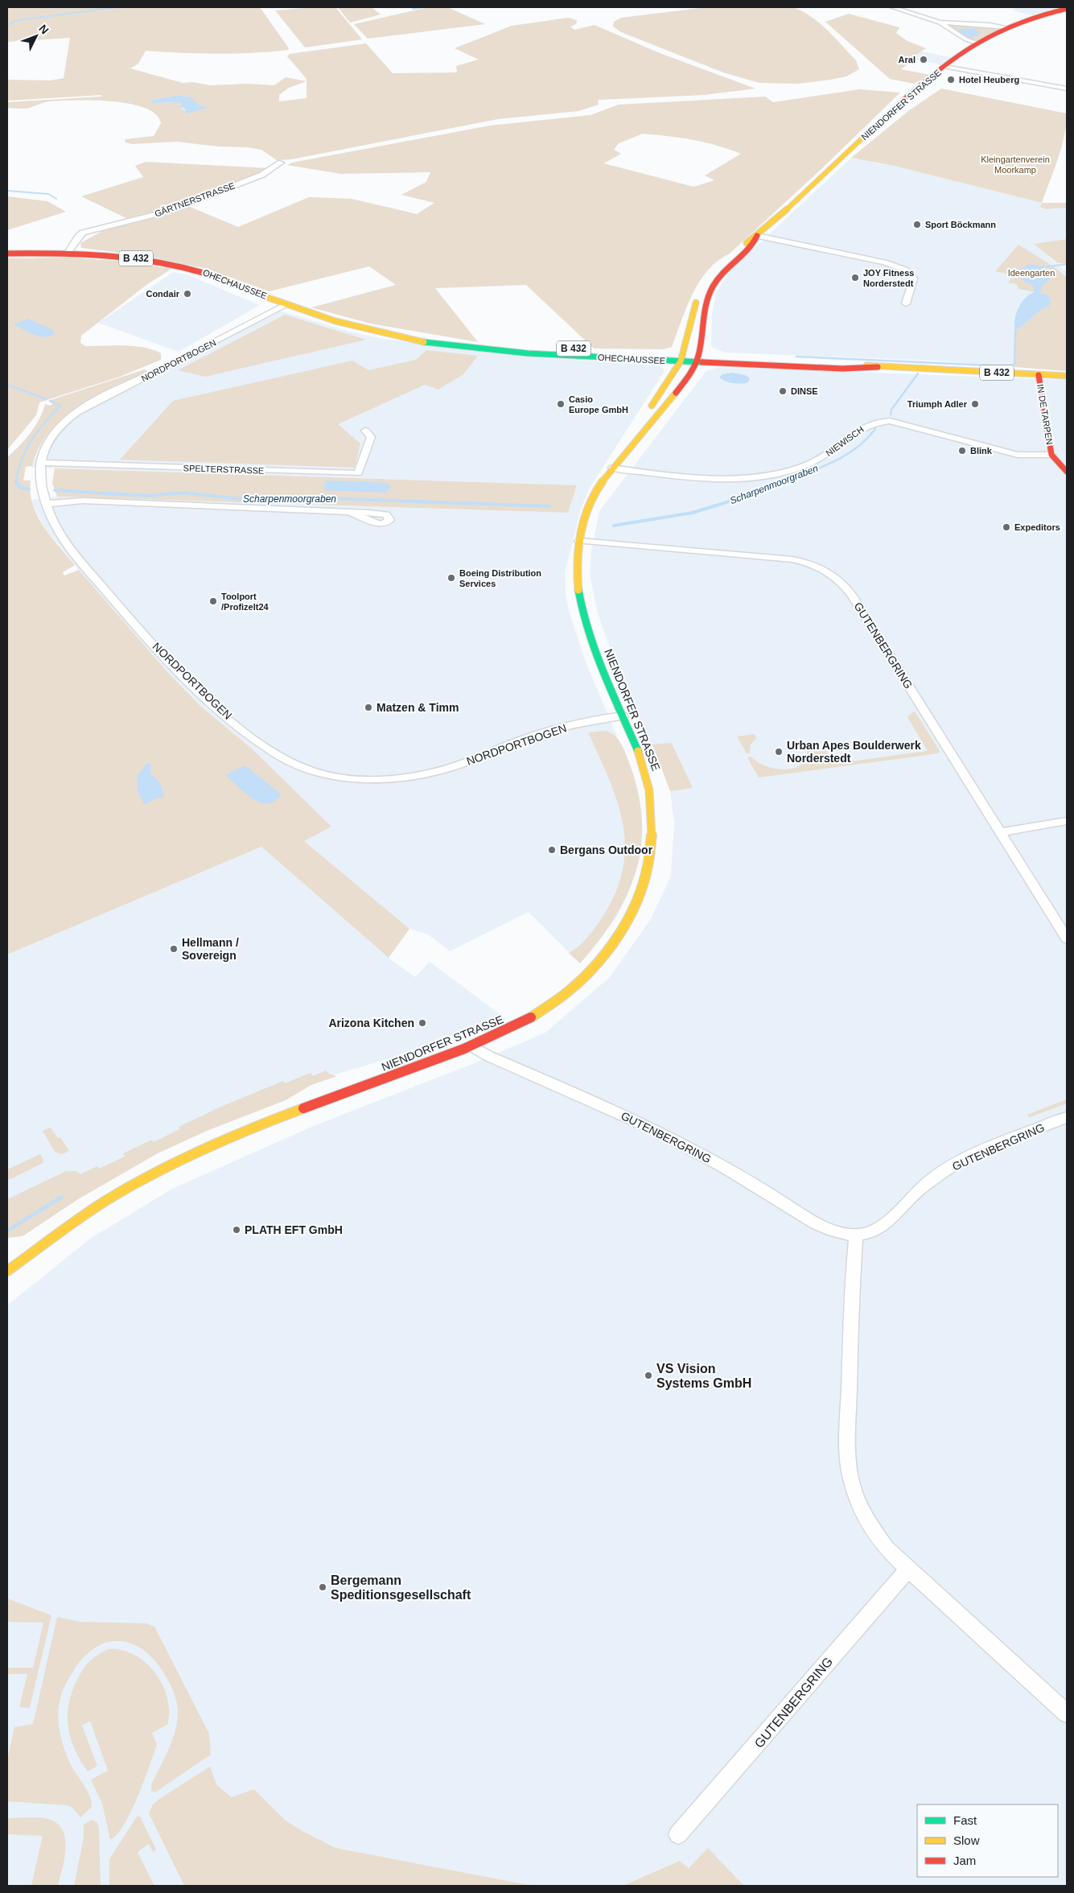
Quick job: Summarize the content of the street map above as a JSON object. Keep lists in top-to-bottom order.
{
  "streets": {
    "main road": [
      "NIENDORFER STRASSE",
      "B 432",
      "OHECHAUSSEE",
      "IN DE TARPEN"
    ],
    "street": [
      "GÄRTNERSTRASSE",
      "NORDPORTBOGEN",
      "NIEWISCH",
      "SPELTERSTRASSE",
      "GUTENBERGRING"
    ]
  },
  "crossings": [
    ["NIENDORFER STRASSE", "OHECHAUSSEE"],
    ["NIENDORFER STRASSE", "NORDPORTBOGEN"],
    ["NIENDORFER STRASSE", "NIEWISCH"],
    ["NIENDORFER STRASSE", "GUTENBERGRING"],
    ["GÄRTNERSTRASSE", "OHECHAUSSEE"],
    ["OHECHAUSSEE", "NORDPORTBOGEN"],
    ["OHECHAUSSEE", "IN DE TARPEN"],
    ["NORDPORTBOGEN", "SPELTERSTRASSE"],
    ["IN DE TARPEN", "NIEWISCH"]
  ],
  "water": ["Scharpenmoorgraben"],
  "parks": ["Kleingartenverein Moorkamp", "Ideengarten"],
  "places": [
    "Aral",
    "Hotel Heuberg",
    "Sport Böckmann",
    "JOY Fitness Norderstedt",
    "Condair",
    "DINSE",
    "Casio Europe GmbH",
    "Triumph Adler",
    "Blink",
    "Expeditors",
    "Boeing Distribution Services",
    "Toolport /Profizelt24",
    "Matzen & Timm",
    "Urban Apes Boulderwerk Norderstedt",
    "Bergans Outdoor",
    "Hellmann / Sovereign",
    "Arizona Kitchen",
    "PLATH EFT GmbH",
    "VS Vision Systems GmbH",
    "Bergemann Speditionsgesellschaft"
  ],
  "legend": ["Fast", "Slow", "Jam"],
  "north": "top right"
}
